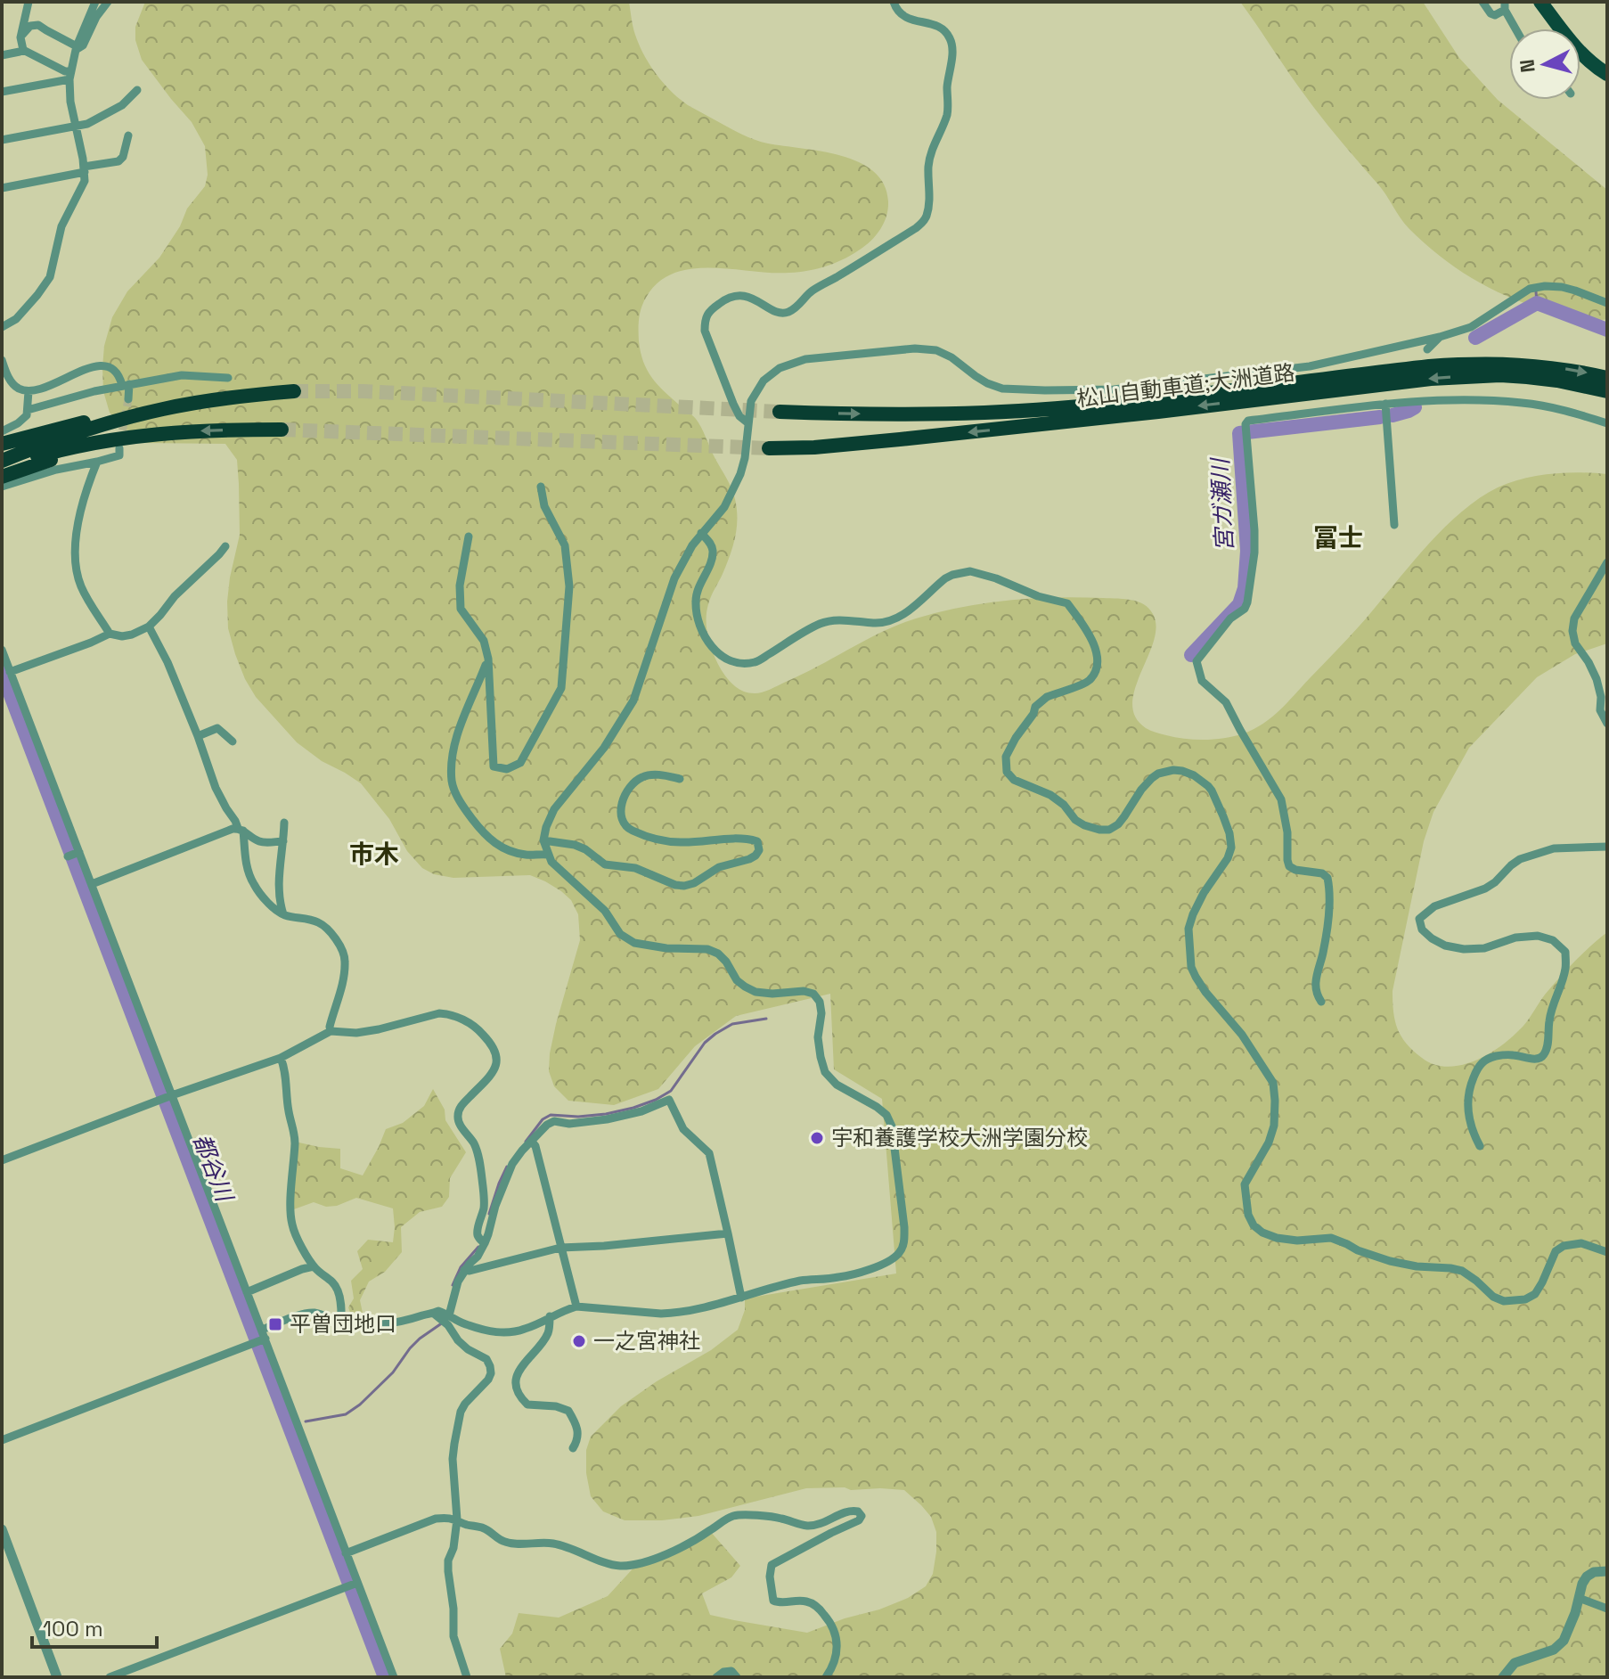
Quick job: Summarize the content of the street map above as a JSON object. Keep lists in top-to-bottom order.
{
  "streets": {
    "highway": ["松山自動車道;大洲道路"]
  },
  "districts": ["冨士", "市木"],
  "water": ["宮ガ瀬川", "都谷川"],
  "places": {
    "other": ["宇和養護学校大洲学園分校", "一之宮神社"],
    "transit": ["平曽団地口"]
  },
  "scale_bar": "100 m",
  "north": "left"
}
